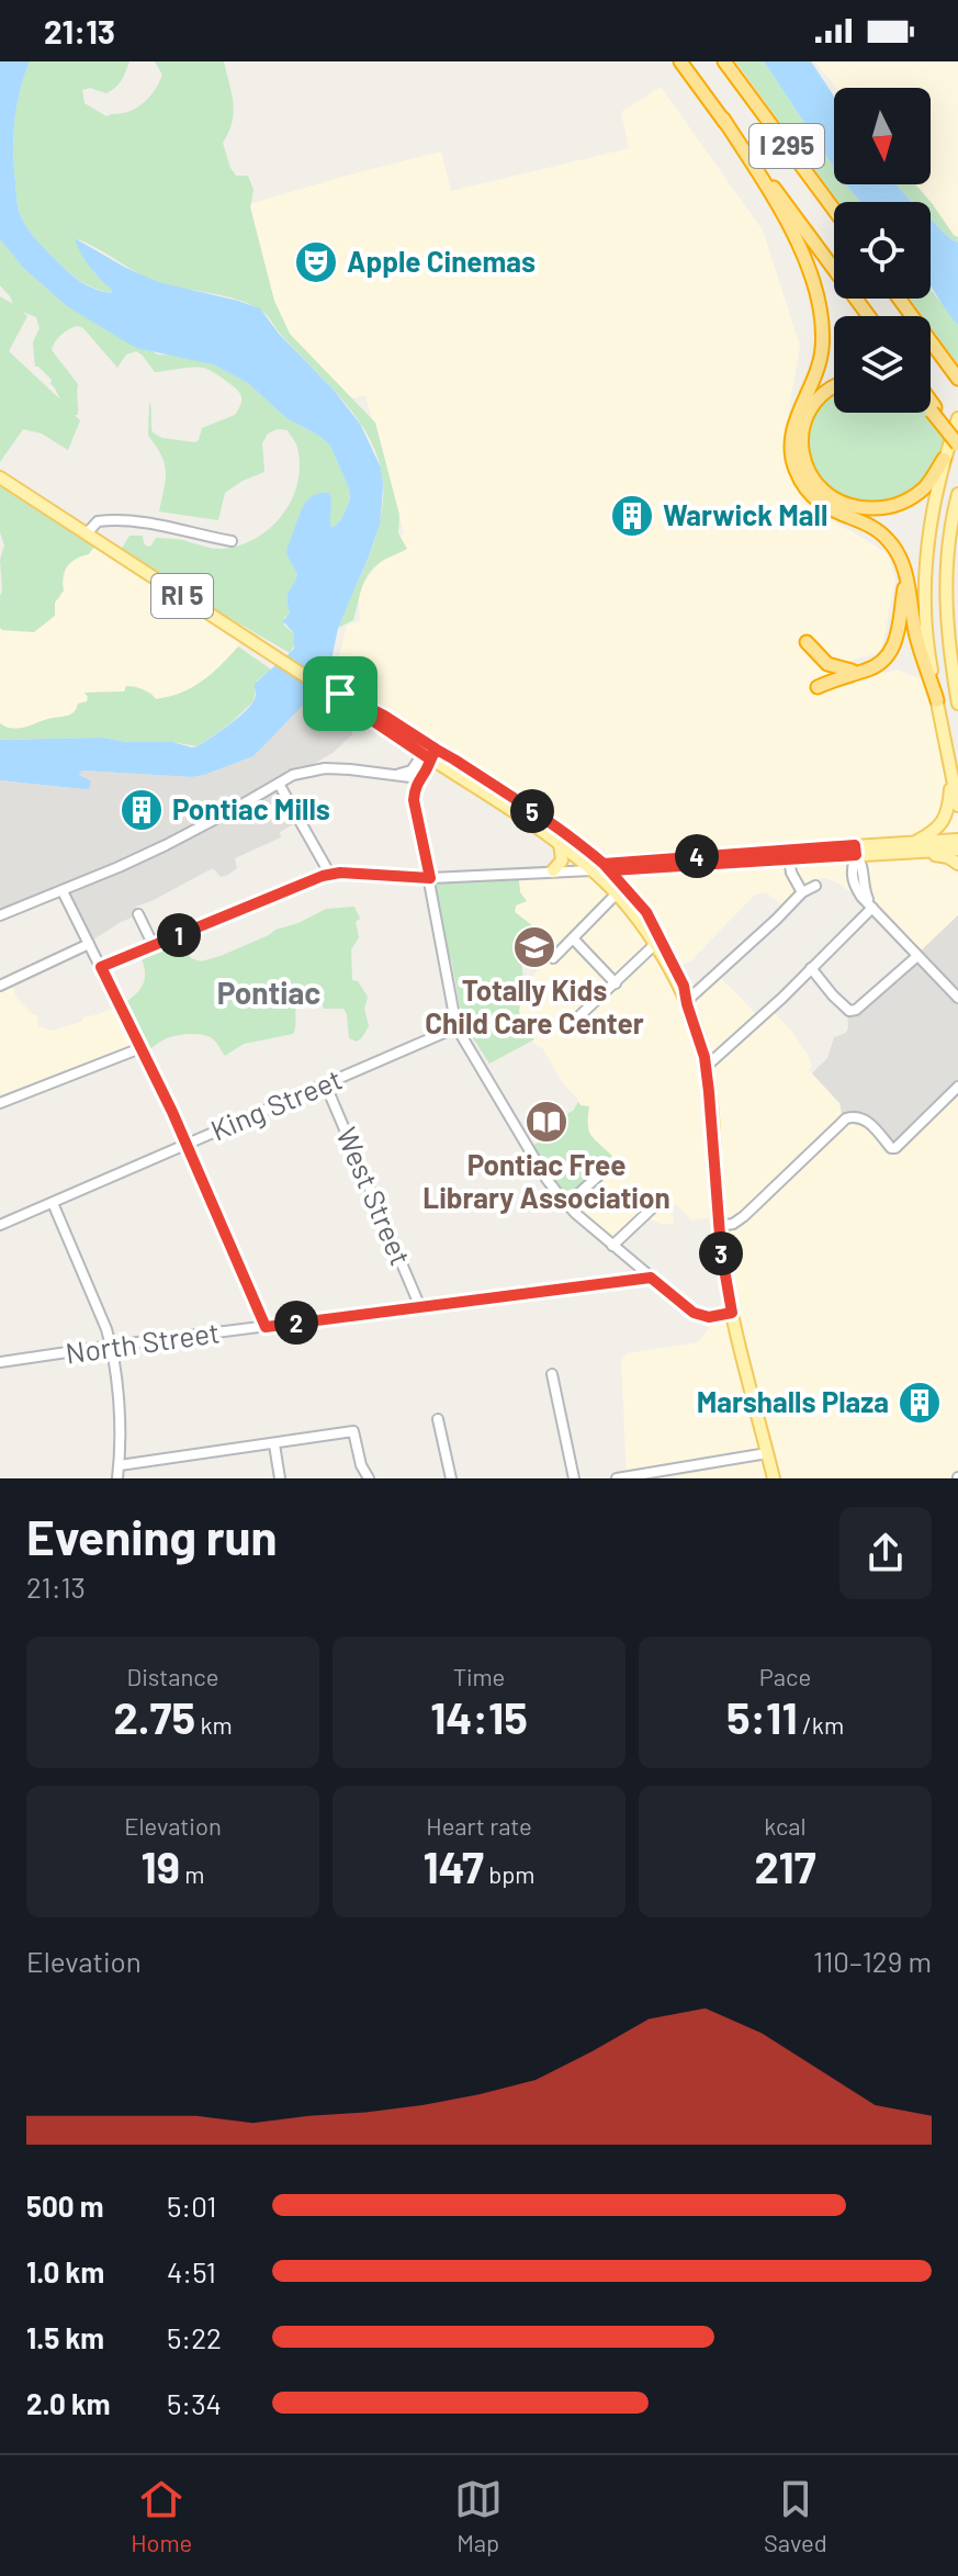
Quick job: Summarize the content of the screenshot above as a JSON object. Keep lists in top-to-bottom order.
{
  "streets": {
    "highway": ["I 295"],
    "main road": ["RI 5"],
    "street": ["King Street", "West Street", "North Street"]
  },
  "crossings": [
    ["King Street", "West Street"],
    ["West Street", "North Street"]
  ],
  "districts": ["Pontiac"],
  "places": {
    "theatre": ["Apple Cinemas"],
    "building": ["Warwick Mall", "Pontiac Mills", "Marshalls Plaza"],
    "school or university": ["Totally Kids Child Care Center"],
    "library": ["Pontiac Free Library Association"]
  },
  "north": "bottom",
  "page": {
    "status": "21:13",
    "pins": [
      "5",
      "4",
      "1",
      "3",
      "2"
    ],
    "heading": ["Evening run", "21:13"],
    "stats": [
      ["Distance", "2.75 km"],
      ["Time", "14:15"],
      ["Pace", "5:11 /km"],
      ["Elevation", "19 m"],
      ["Heart rate", "147 bpm"],
      ["kcal", "217"]
    ],
    "chart": ["Elevation", "110–129 m"],
    "list": [
      {
        "name": "500 m",
        "note": "5:01"
      },
      {
        "name": "1.0 km",
        "note": "4:51"
      },
      {
        "name": "1.5 km",
        "note": "5:22"
      },
      {
        "name": "2.0 km",
        "note": "5:34"
      }
    ],
    "tabs": ["Home", "Map", "Saved"]
  }
}
